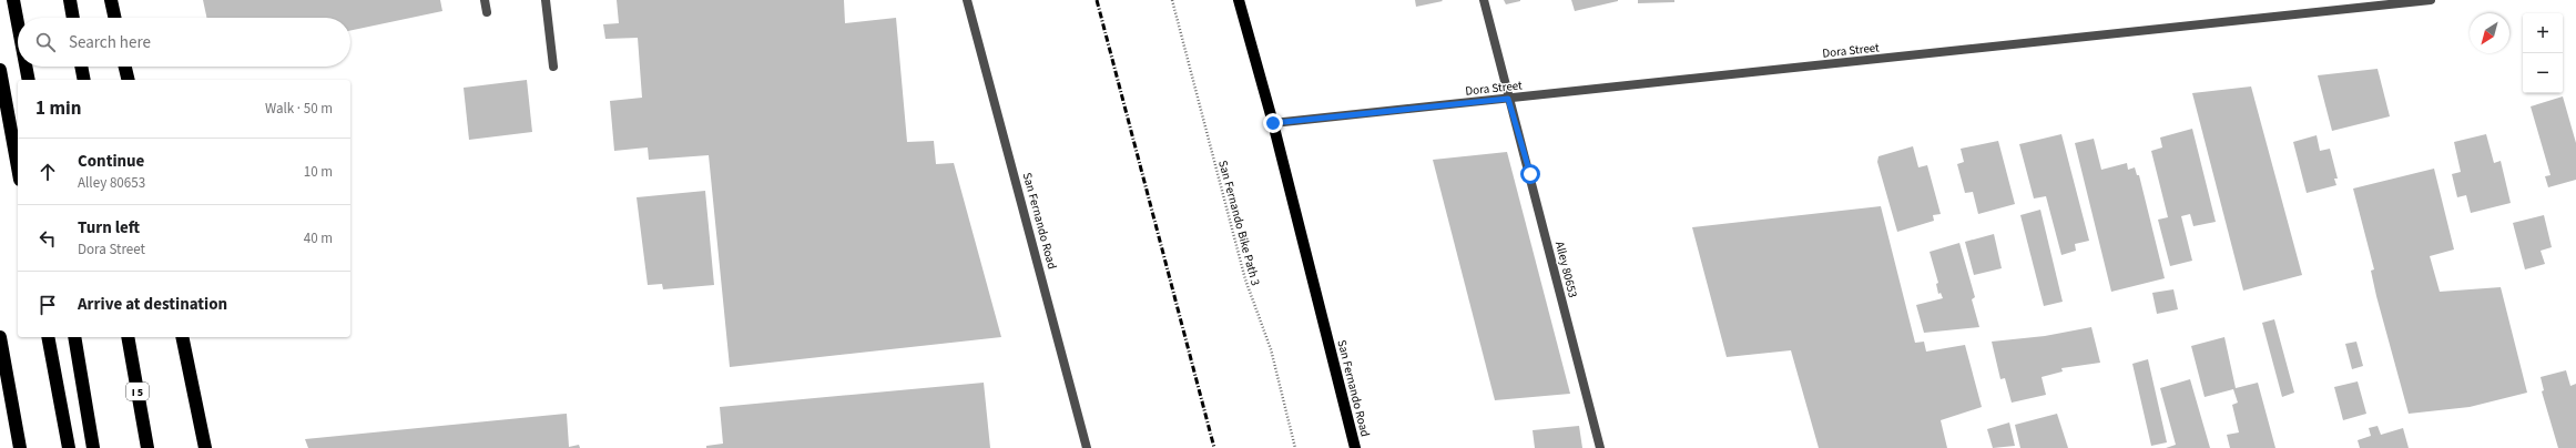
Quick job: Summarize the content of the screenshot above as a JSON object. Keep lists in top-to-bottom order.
{
  "streets": {
    "highway": ["I 5"],
    "main road": ["San Fernando Road"],
    "street": ["Dora Street", "Alley 80653"],
    "path": ["San Fernando Bike Path 3"]
  },
  "crossings": [
    ["Dora Street", "San Fernando Road"],
    ["Dora Street", "Alley 80653"]
  ],
  "north": "bottom left",
  "page": {
    "map_buttons": ["+", "−"],
    "search": "Search here",
    "heading": ["1 min", "Walk · 50 m"],
    "list": [
      ["Continue", "Alley 80653", "10 m"],
      ["Turn left", "Dora Street", "40 m"],
      "Arrive at destination"
    ]
  }
}
